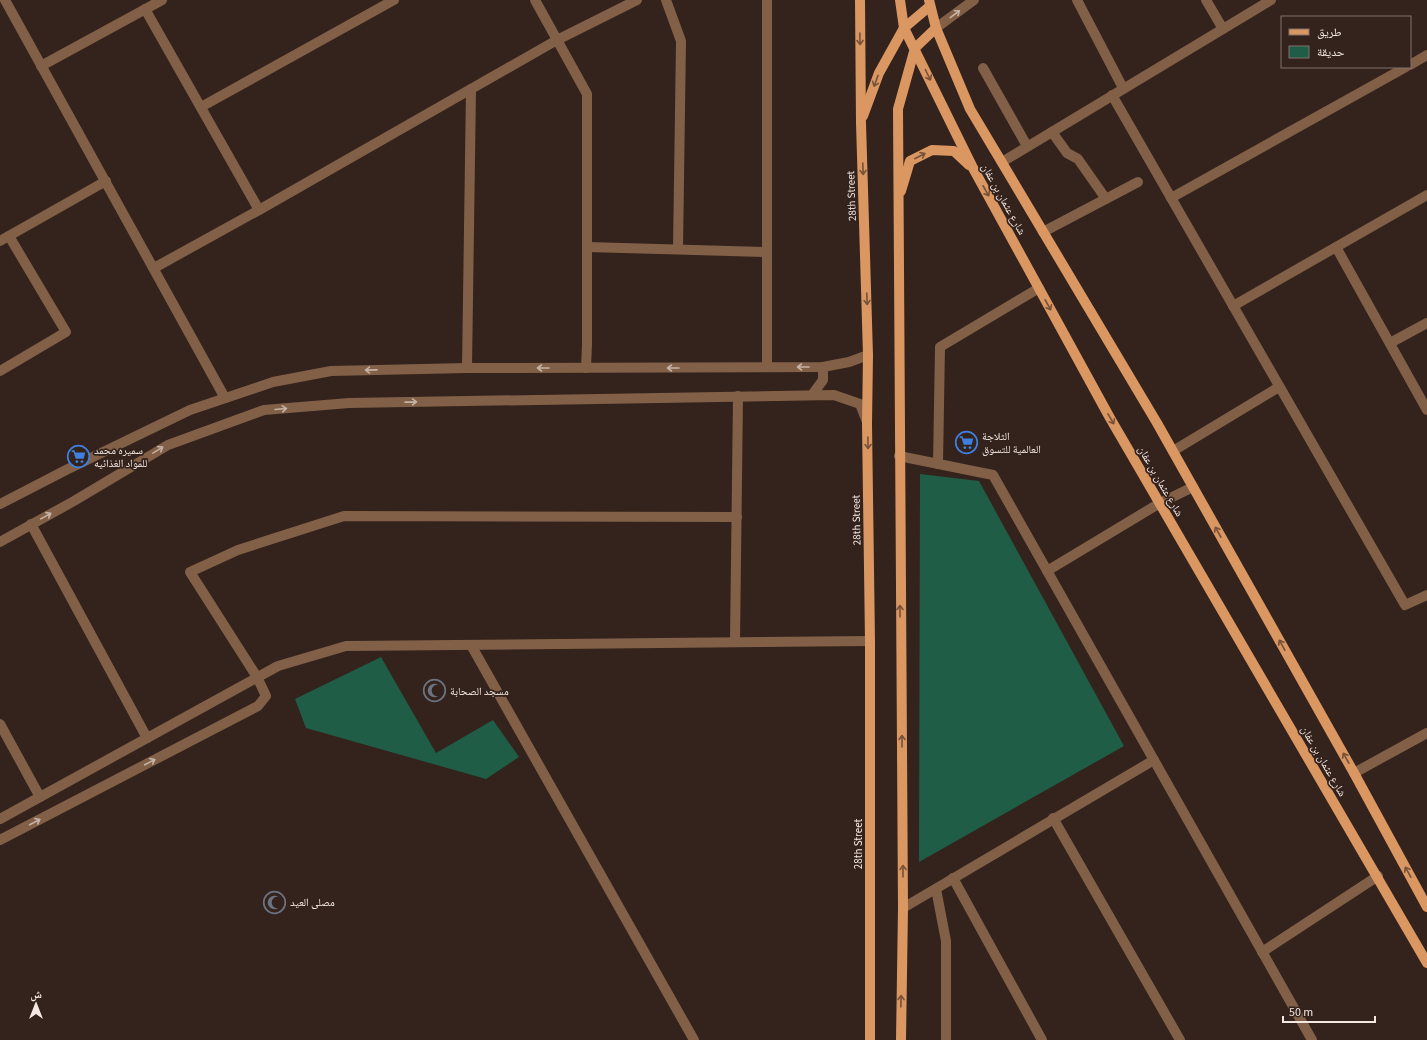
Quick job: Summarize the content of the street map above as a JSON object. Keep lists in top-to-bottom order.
{
  "streets": {
    "main road": ["28th Street", "شارع عثمان بن عفان"]
  },
  "places": {
    "supermarket": ["الثلاجة العالمية للتسوق", "سميره محمد للمواد الغذائيه"],
    "mosque": ["مسجد الصحابة", "مصلى العيد"]
  },
  "legend": ["طريق", "حديقة"],
  "scale_bar": "50 m",
  "north": "top"
}
